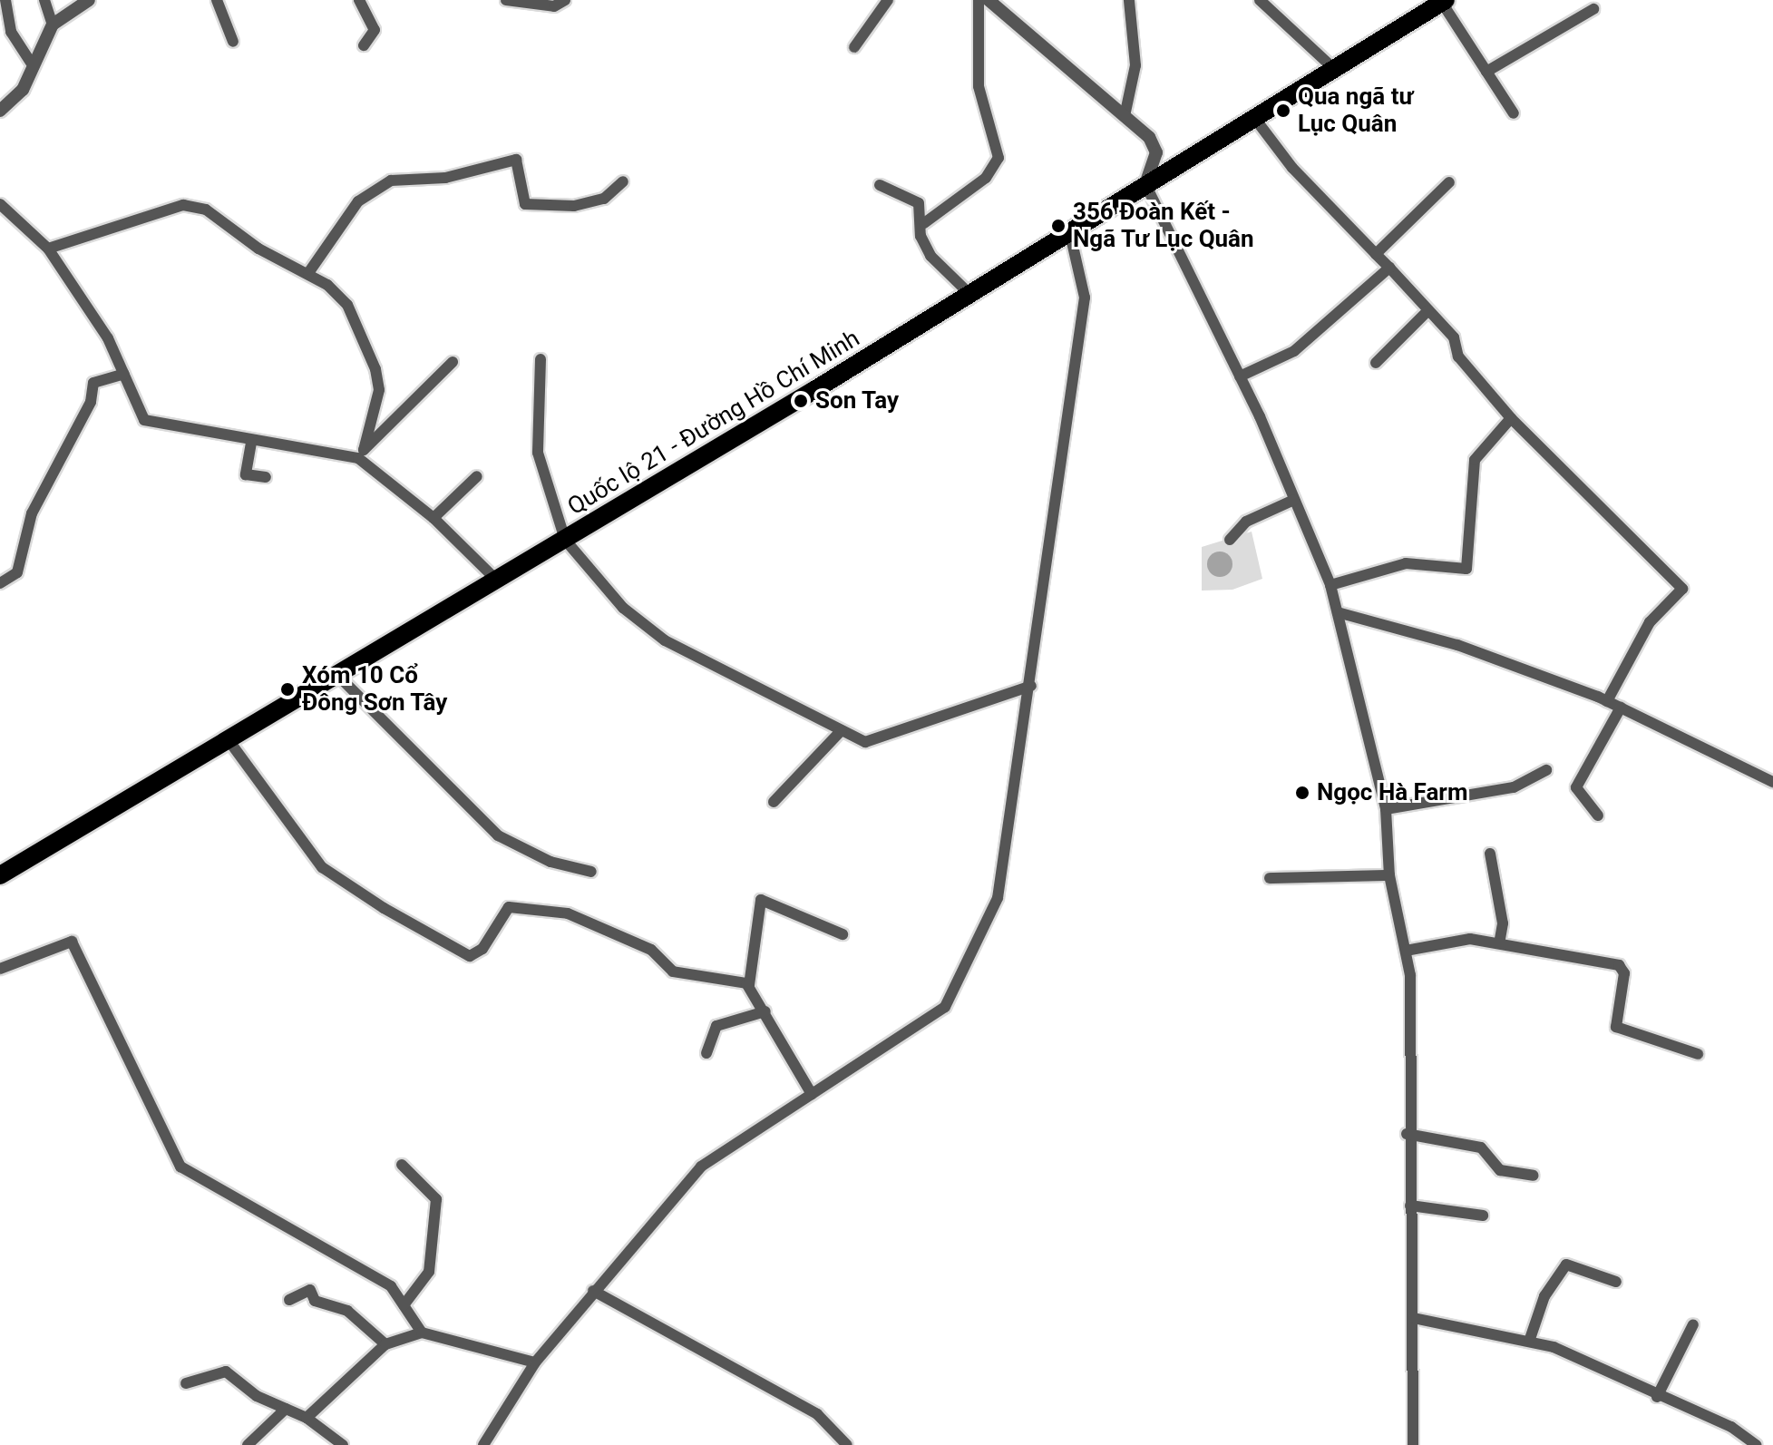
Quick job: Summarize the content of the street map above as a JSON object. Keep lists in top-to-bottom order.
{
  "streets": {
    "highway": ["Quốc lộ 21 - Đường Hồ Chí Minh"]
  },
  "places": [
    "Qua ngã tư Lục Quân",
    "356 Đoàn Kết - Ngã Tư Lục Quân",
    "Son Tay",
    "Xóm 10 Cổ Đông Sơn Tây",
    "Ngọc Hà Farm"
  ]
}
